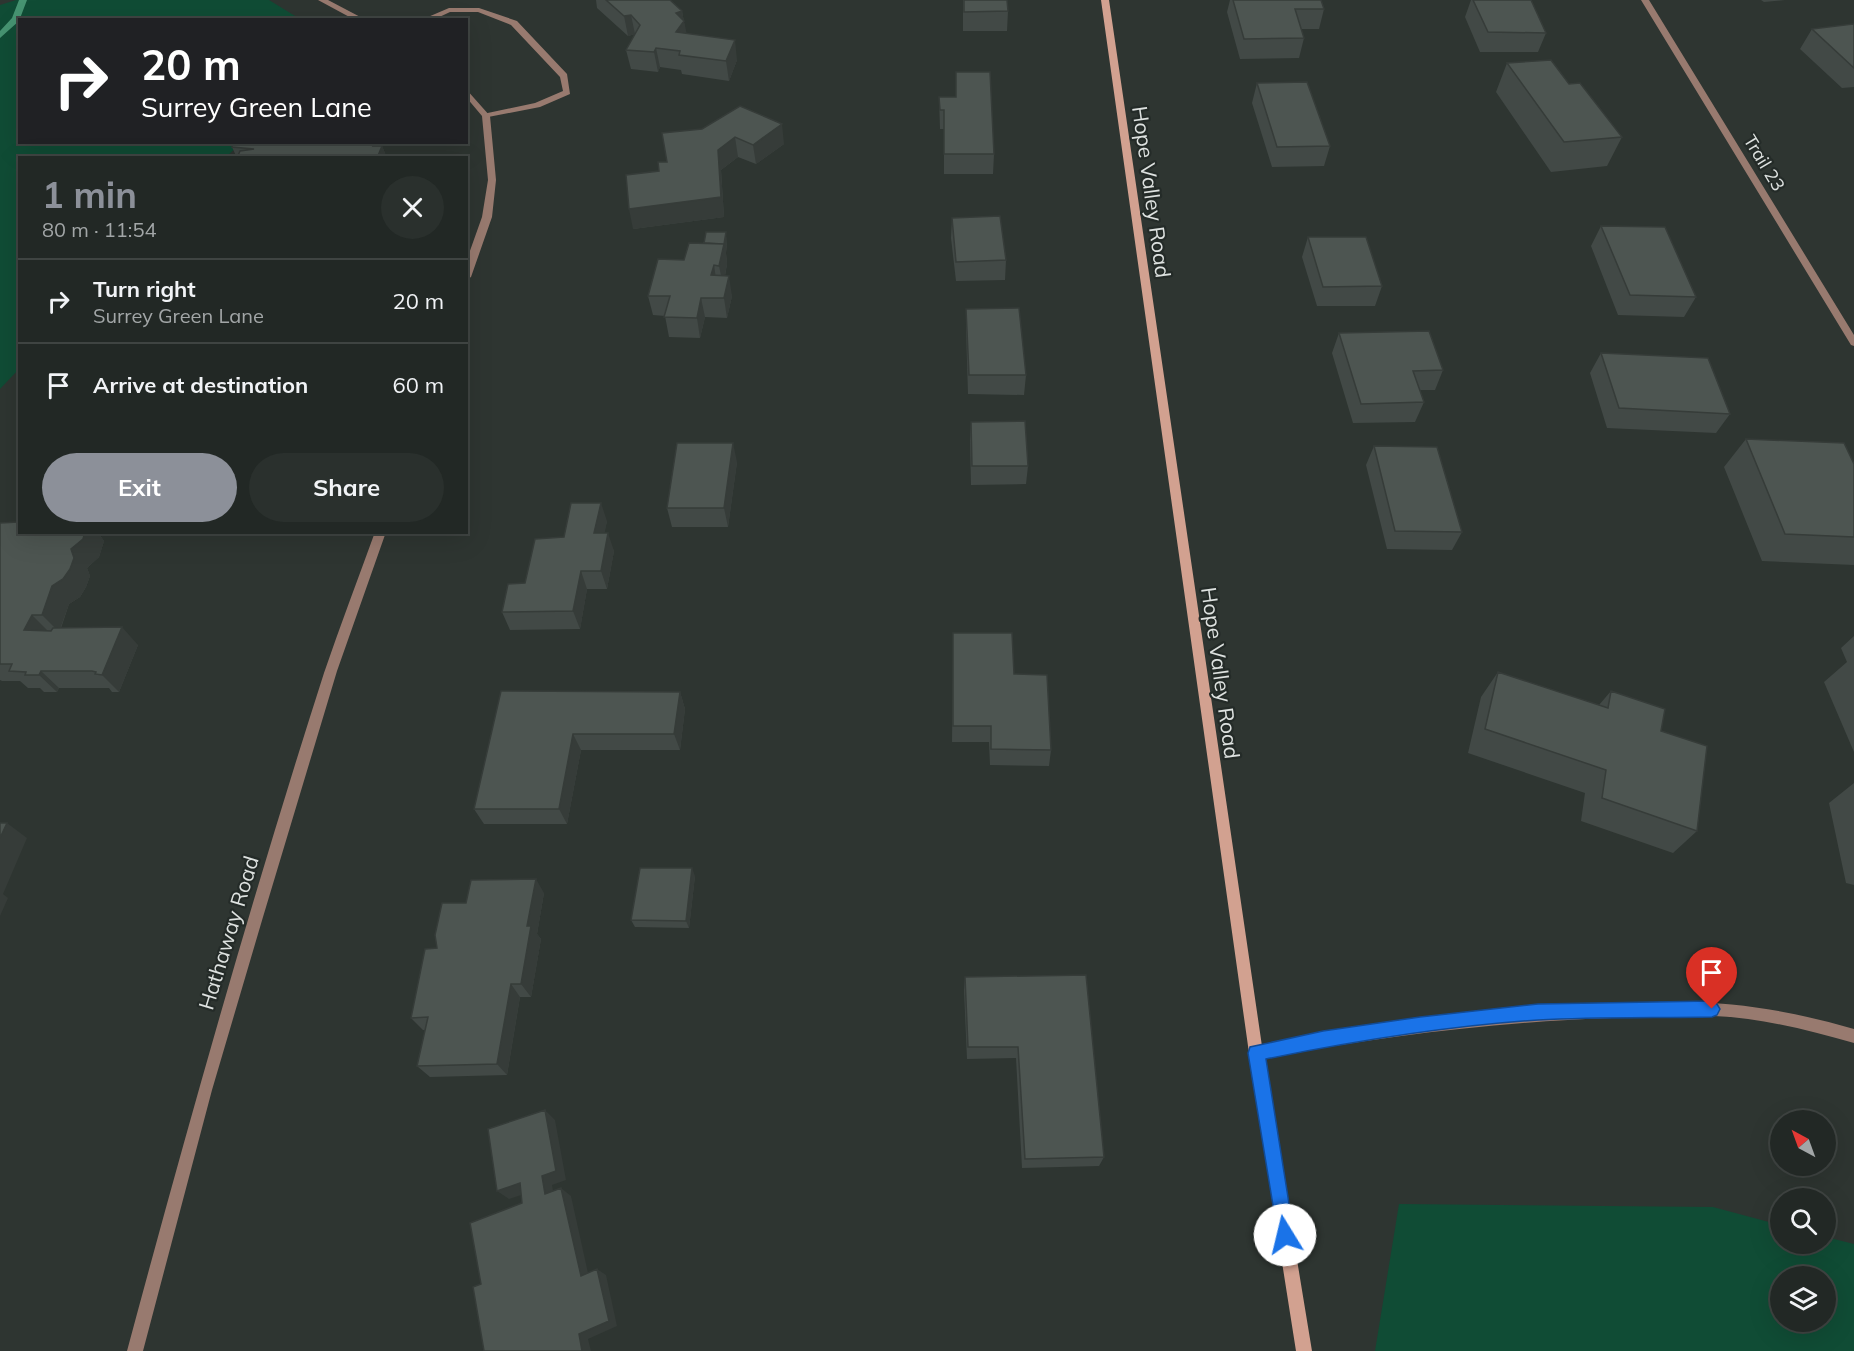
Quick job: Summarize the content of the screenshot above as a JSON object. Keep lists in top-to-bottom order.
{
  "streets": {
    "main road": ["Hope Valley Road"],
    "street": ["Trail 23", "Hathaway Road"]
  },
  "north": "top left",
  "page": {
    "turn": ["20 m", "Surrey Green Lane"],
    "heading": ["1 min", "80 m · 11:54"],
    "list": [
      {
        "name": "Turn right",
        "note": "Surrey Green Lane",
        "value": "20 m"
      },
      {
        "name": "Arrive at destination",
        "value": "60 m"
      }
    ],
    "buttons": ["Exit", "Share"]
  }
}
